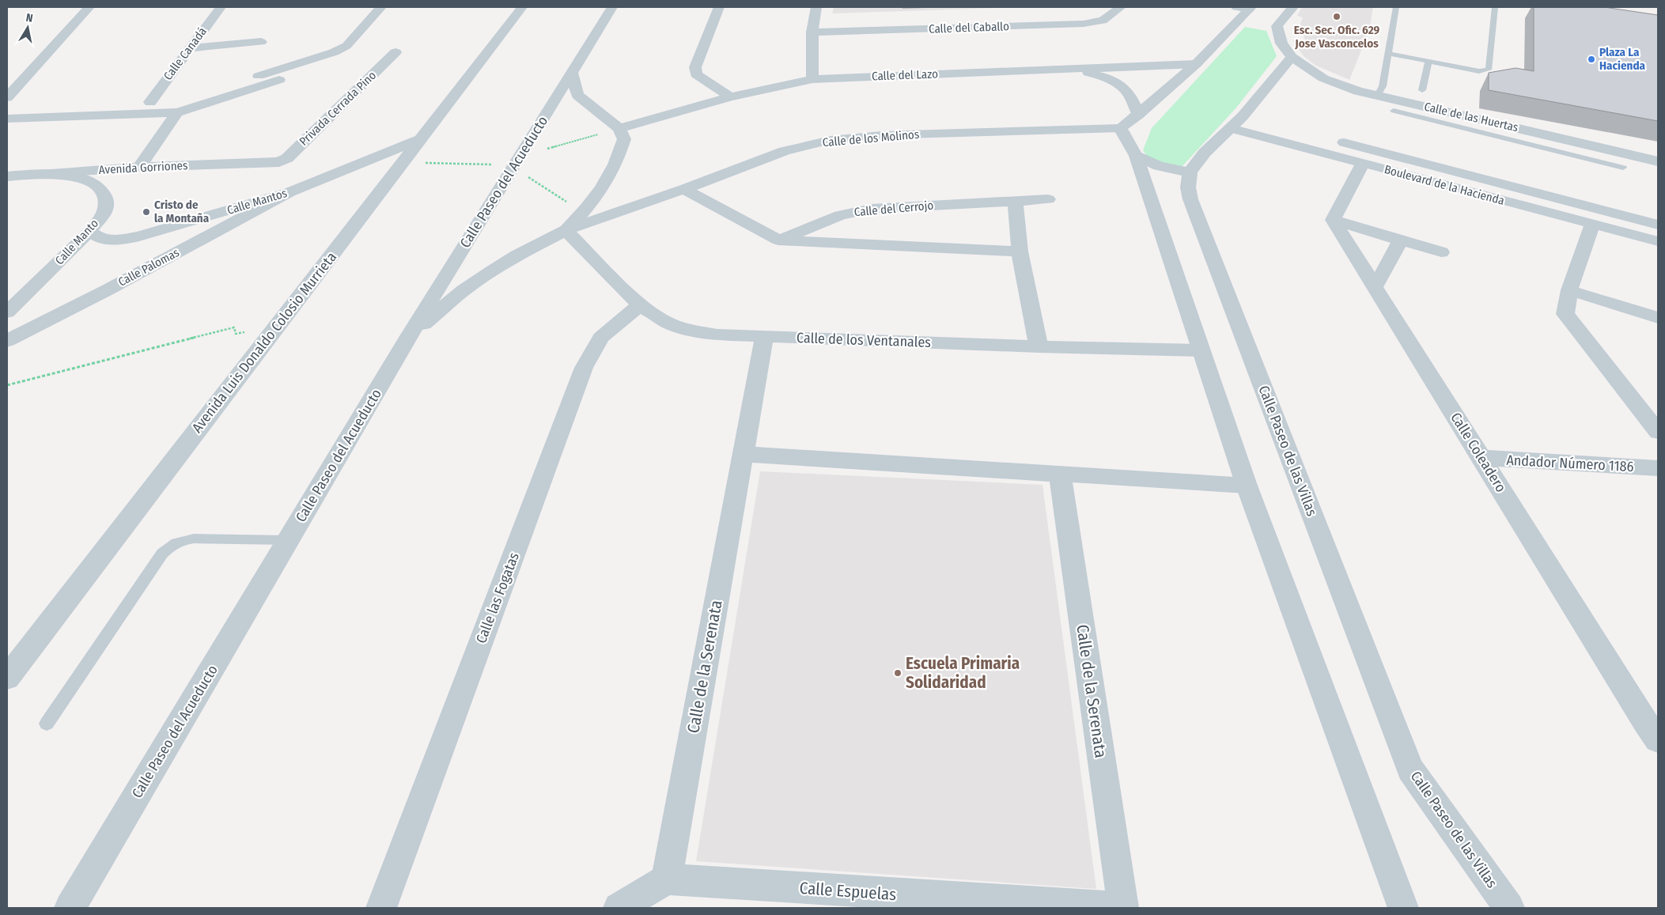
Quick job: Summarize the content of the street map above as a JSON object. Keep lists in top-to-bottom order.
{
  "streets": {
    "street": [
      "Calle del Caballo",
      "Calle Canadá",
      "Calle del Lazo",
      "Privada Cerrada Pino",
      "Calle de las Huertas",
      "Calle de los Molinos",
      "Avenida Gorriones",
      "Calle Paseo del Acueducto",
      "Boulevard de la Hacienda",
      "Calle Mantos",
      "Calle del Cerrojo",
      "Calle Manto",
      "Calle Palomas",
      "Calle de los Ventanales",
      "Avenida Luis Donaldo Colosio Murrieta",
      "Calle Paseo de las Villas",
      "Calle Coleadero",
      "Andador Número 1186",
      "Calle las Fogatas",
      "Calle de la Serenata",
      "Calle Espuelas"
    ]
  },
  "crossings": [
    ["Calle del Lazo", "Calle de los Molinos"],
    ["Privada Cerrada Pino", "Avenida Gorriones"],
    ["Calle de los Molinos", "Calle Paseo del Acueducto"],
    ["Calle de los Molinos", "Calle de los Ventanales"],
    ["Avenida Gorriones", "Calle Manto"],
    ["Calle Mantos", "Calle Manto"],
    ["Calle Mantos", "Calle Palomas"],
    ["Calle Mantos", "Avenida Luis Donaldo Colosio Murrieta"],
    ["Calle de los Ventanales", "Calle las Fogatas"],
    ["Calle de los Ventanales", "Calle de la Serenata"],
    ["Calle Coleadero", "Andador Número 1186"],
    ["Calle de la Serenata", "Calle Espuelas"]
  ],
  "places": [
    "Esc. Sec. Ofic. 629 Jose Vasconcelos",
    "Plaza La Hacienda",
    "Cristo de la Montaña",
    "Escuela Primaria Solidaridad"
  ],
  "north": "top"
}
